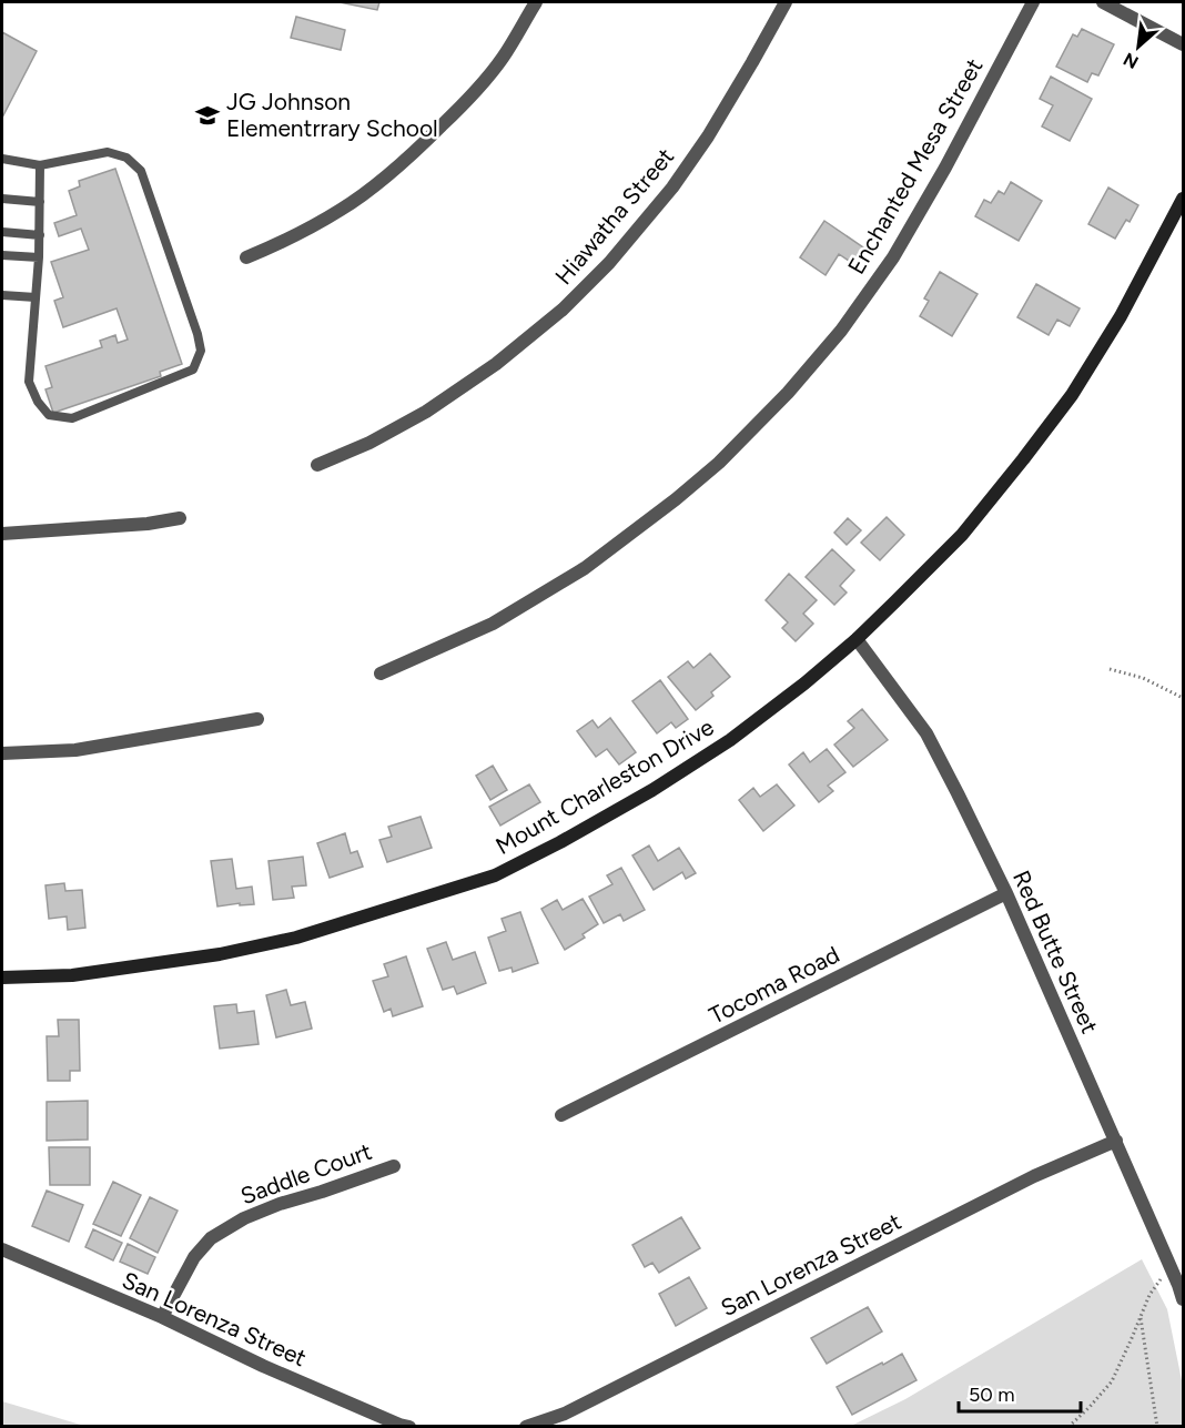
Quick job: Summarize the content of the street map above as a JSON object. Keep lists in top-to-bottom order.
{
  "streets": {
    "street": [
      "Enchanted Mesa Street",
      "Hiawatha Street",
      "Mount Charleston Drive",
      "Red Butte Street",
      "Tocoma Road",
      "Saddle Court",
      "San Lorenza Street"
    ]
  },
  "crossings": [
    ["Mount Charleston Drive", "Red Butte Street"],
    ["Red Butte Street", "Tocoma Road"],
    ["Red Butte Street", "San Lorenza Street"],
    ["Saddle Court", "San Lorenza Street"]
  ],
  "places": {
    "school or university": ["JG Johnson Elementrrary School"]
  },
  "scale_bar": "50 m",
  "north": "bottom left"
}
